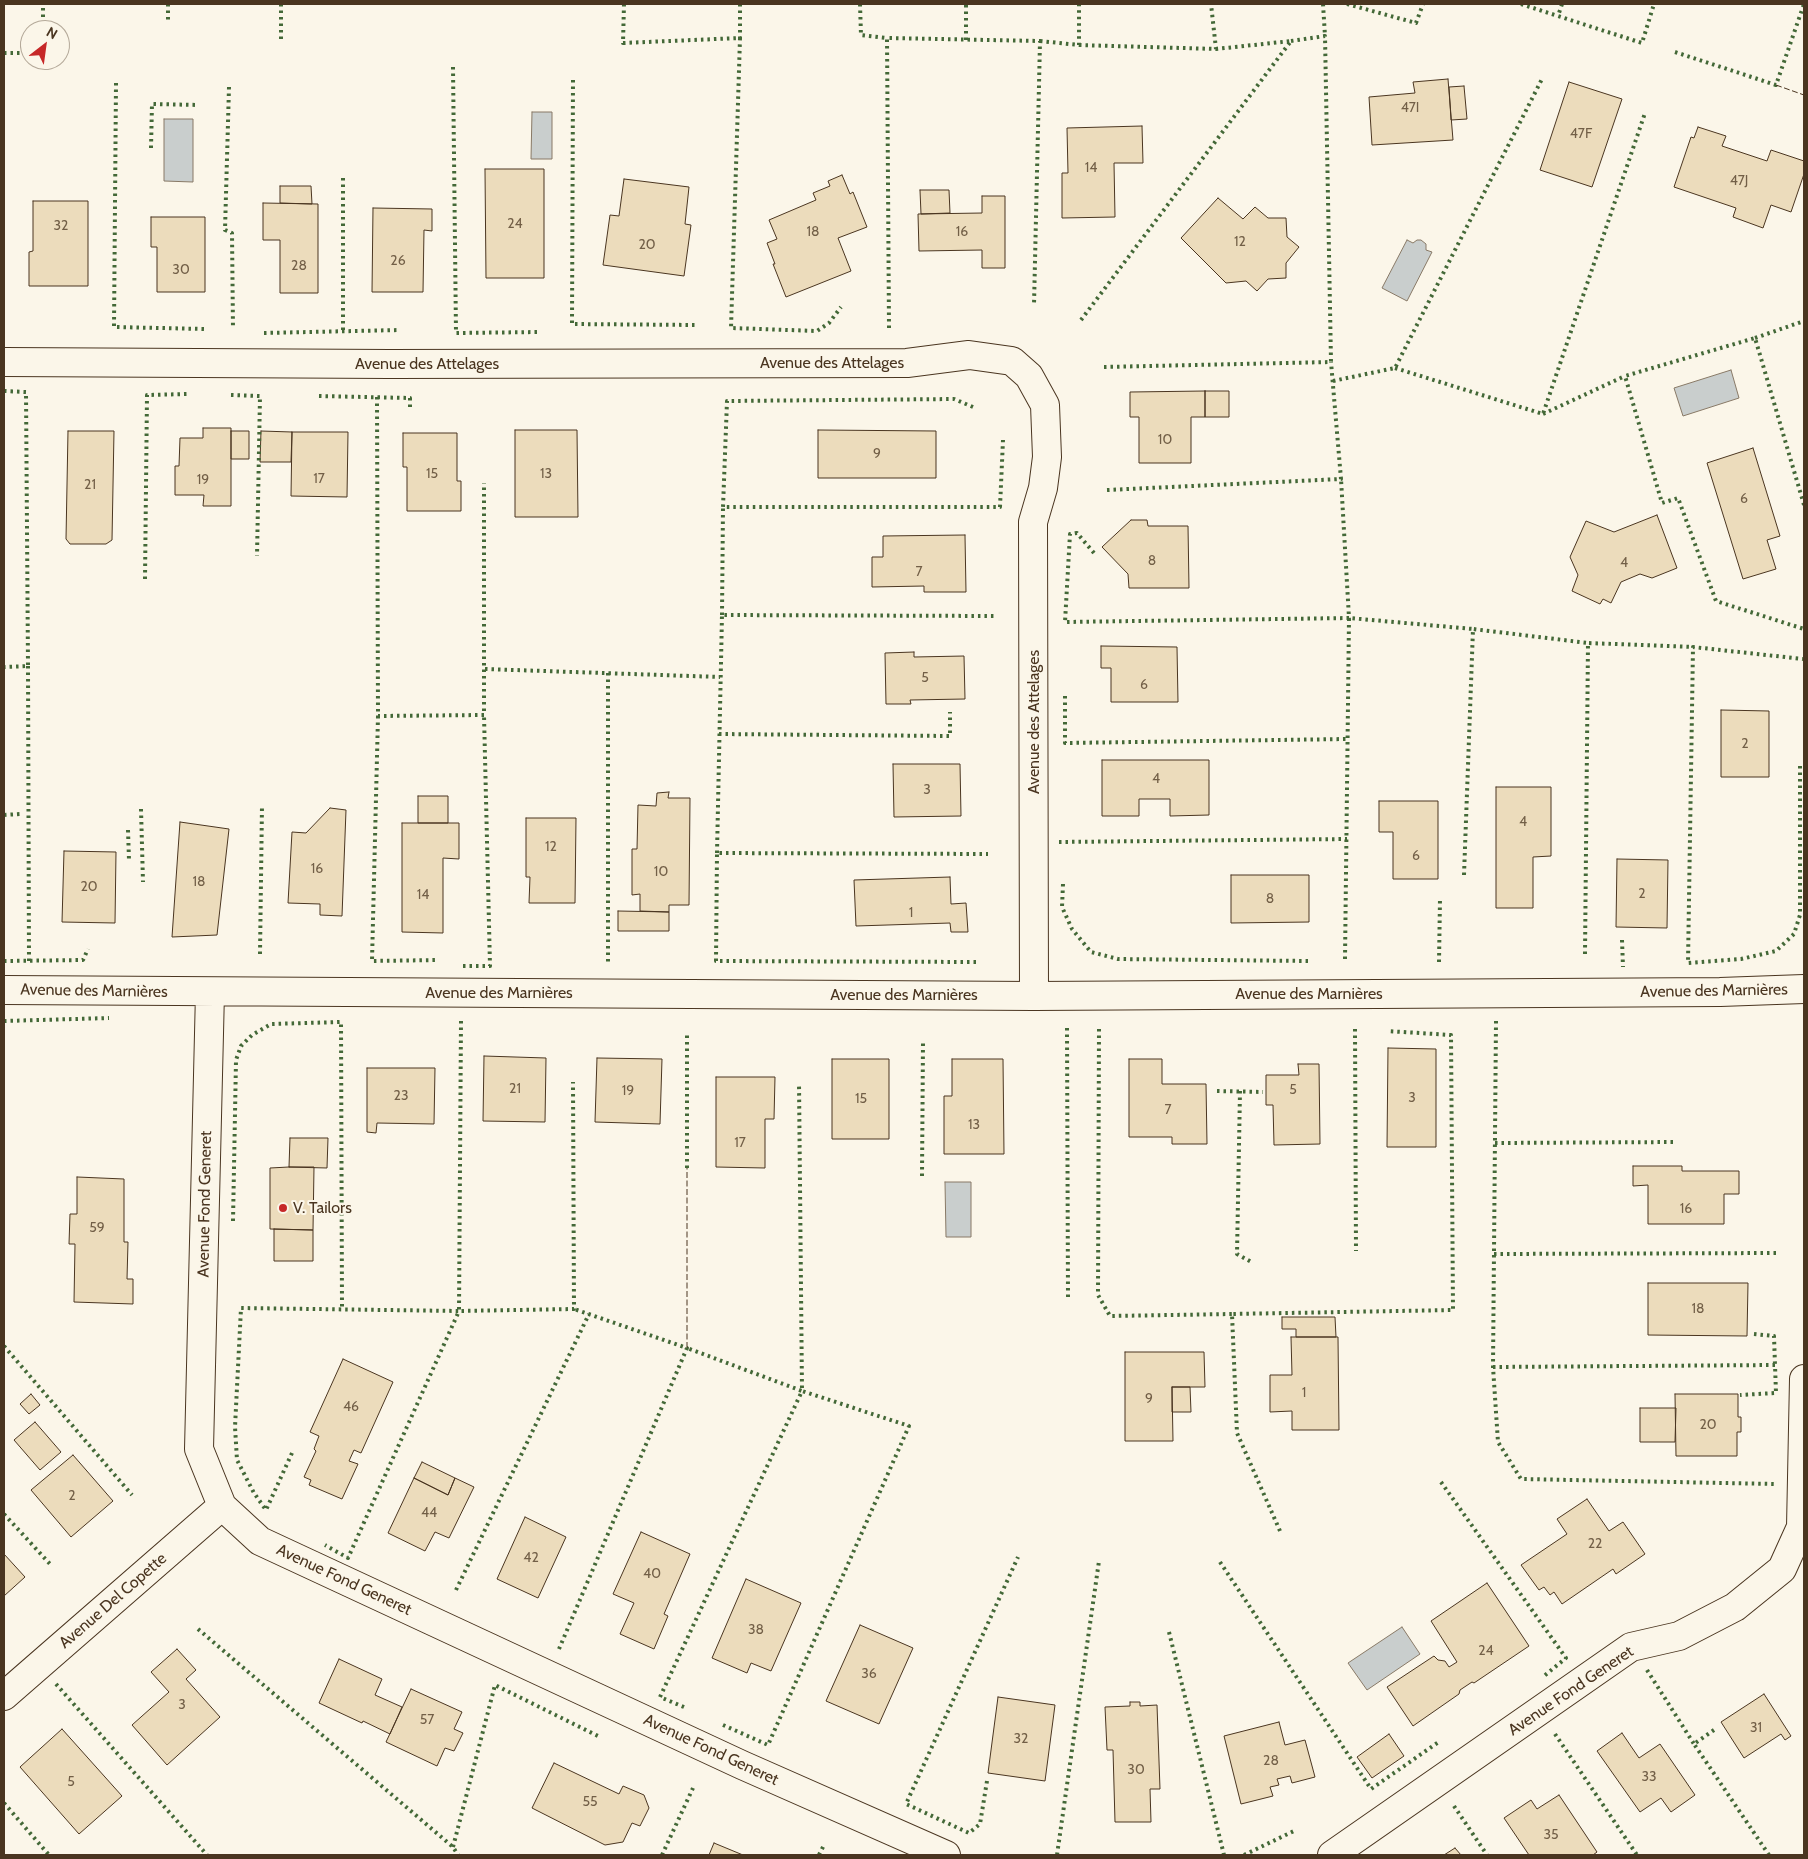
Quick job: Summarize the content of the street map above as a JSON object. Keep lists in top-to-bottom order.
{
  "streets": {
    "street": [
      "Avenue des Attelages",
      "Avenue des Marnières",
      "Avenue Fond Generet",
      "Avenue Del Copette"
    ]
  },
  "crossings": [
    ["Avenue des Attelages", "Avenue des Marnières"],
    ["Avenue des Marnières", "Avenue Fond Generet"],
    ["Avenue Fond Generet", "Avenue Del Copette"]
  ],
  "places": ["V. Tailors"],
  "house_numbers": [
    "47I",
    "47F",
    "14",
    "47J",
    "24",
    "32",
    "18",
    "16",
    "12",
    "20",
    "26",
    "28",
    "30",
    "10",
    "9",
    "15",
    "13",
    "17",
    "19",
    "21",
    "6",
    "8",
    "4",
    "7",
    "5",
    "6",
    "2",
    "4",
    "3",
    "4",
    "12",
    "6",
    "16",
    "10",
    "18",
    "20",
    "2",
    "14",
    "8",
    "1",
    "21",
    "5",
    "19",
    "23",
    "3",
    "15",
    "7",
    "13",
    "17",
    "16",
    "59",
    "18",
    "1",
    "9",
    "46",
    "20",
    "2",
    "44",
    "22",
    "42",
    "40",
    "38",
    "24",
    "36",
    "3",
    "57",
    "31",
    "32",
    "28",
    "30",
    "33",
    "5",
    "55",
    "35"
  ],
  "north": "top right"
}
